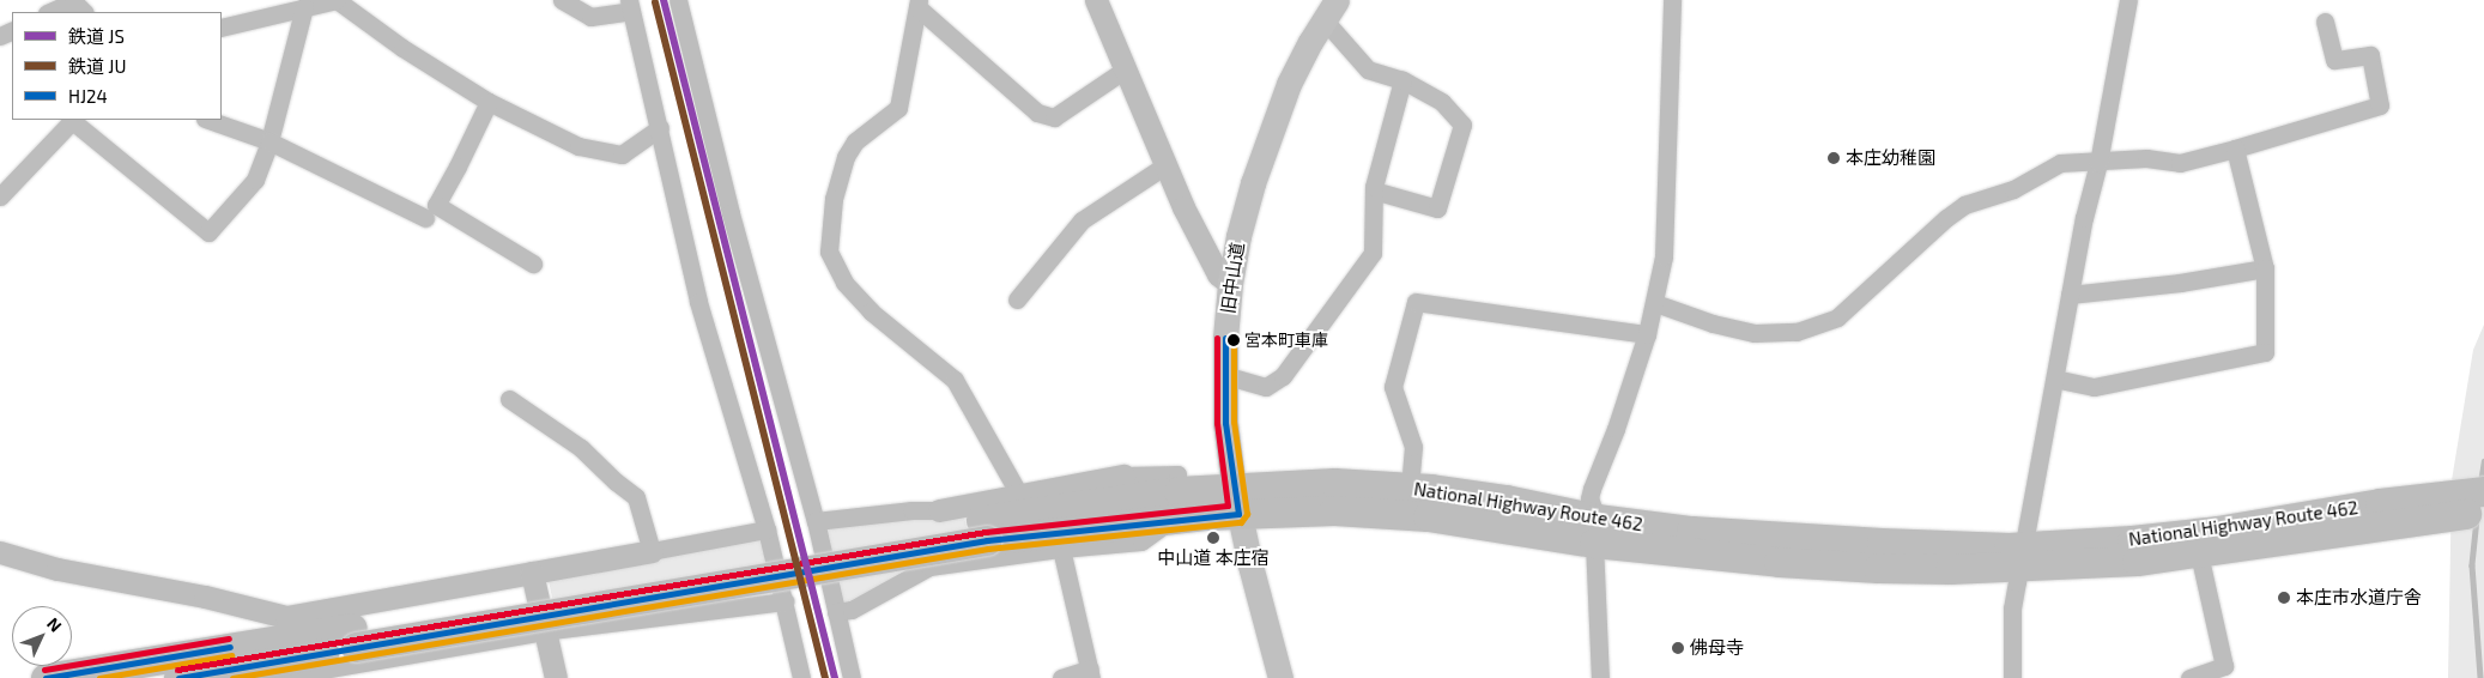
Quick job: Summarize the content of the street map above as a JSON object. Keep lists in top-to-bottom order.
{
  "streets": {
    "highway": ["National Highway Route 462"],
    "main road": ["旧中山道"]
  },
  "crossings": [
    ["旧中山道", "National Highway Route 462"]
  ],
  "places": [
    "本庄幼稚園",
    "宮本町車庫",
    "中山道 本庄宿",
    "本庄市水道庁舎",
    "佛母寺"
  ],
  "lines": ["rail line JS", "rail line JU", "transit line HJ24"],
  "legend": ["鉄道 JS", "鉄道 JU", "HJ24"],
  "north": "top right"
}
